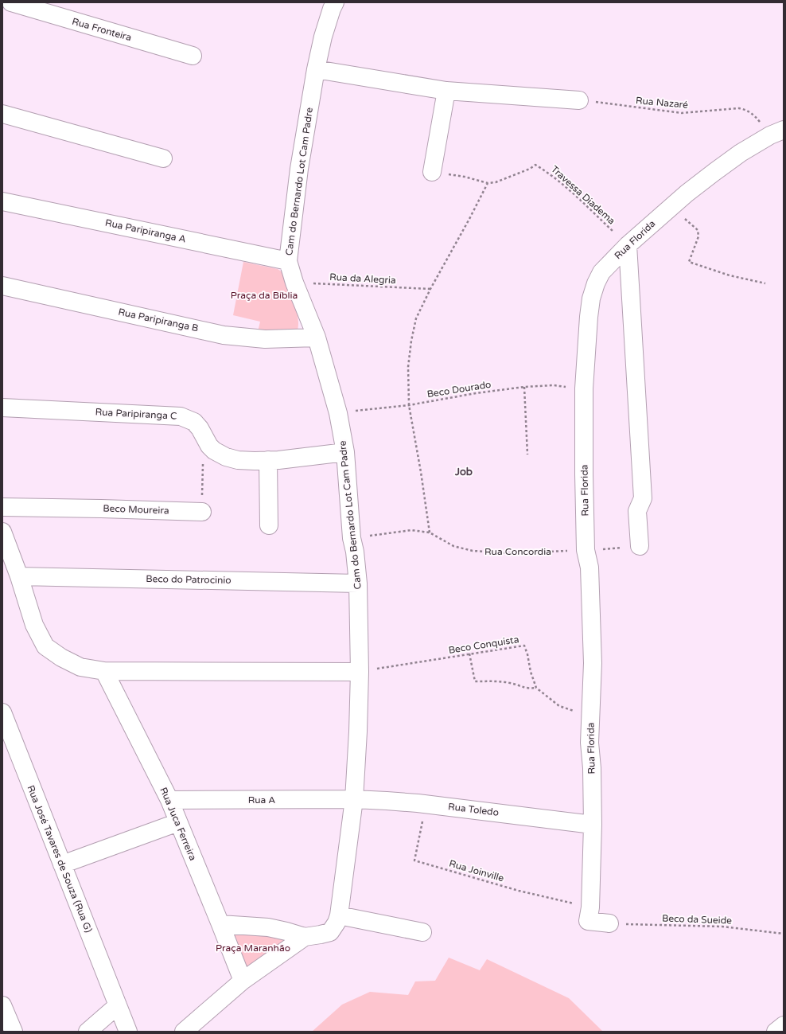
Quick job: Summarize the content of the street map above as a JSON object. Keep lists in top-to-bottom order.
{
  "streets": {
    "street": [
      "Rua Fronteira",
      "Cam do Bernardo Lot Cam Padre",
      "Rua Paripiranga A",
      "Rua Florida",
      "Rua Paripiranga B",
      "Rua Paripiranga C",
      "Beco Moureira",
      "Beco do Patrocinio",
      "Rua A",
      "Rua Toledo",
      "Rua Juca Ferreira",
      "Rua José Tavares de Souza (Rua G)"
    ],
    "path": [
      "Rua Nazaré",
      "Travessa Diadema",
      "Rua da Alegria",
      "Beco Dourado",
      "Rua Concordia",
      "Beco Conquista",
      "Rua Joinville",
      "Beco da Sueide"
    ]
  },
  "crossings": [
    ["Rua Nazaré", "Rua Florida"],
    ["Cam do Bernardo Lot Cam Padre", "Rua Paripiranga A"],
    ["Cam do Bernardo Lot Cam Padre", "Rua da Alegria"],
    ["Cam do Bernardo Lot Cam Padre", "Rua Paripiranga B"],
    ["Cam do Bernardo Lot Cam Padre", "Beco Dourado"],
    ["Cam do Bernardo Lot Cam Padre", "Rua Paripiranga C"],
    ["Cam do Bernardo Lot Cam Padre", "Rua Concordia"],
    ["Cam do Bernardo Lot Cam Padre", "Beco do Patrocinio"],
    ["Cam do Bernardo Lot Cam Padre", "Beco Conquista"],
    ["Cam do Bernardo Lot Cam Padre", "Rua A"],
    ["Cam do Bernardo Lot Cam Padre", "Rua Toledo"],
    ["Cam do Bernardo Lot Cam Padre", "Rua Juca Ferreira"],
    ["Travessa Diadema", "Rua Florida"],
    ["Rua Florida", "Beco Dourado"],
    ["Rua Florida", "Rua Concordia"],
    ["Rua Florida", "Rua Toledo"],
    ["Rua Florida", "Rua Joinville"],
    ["Rua Florida", "Beco da Sueide"],
    ["Rua A", "Rua Toledo"],
    ["Rua A", "Rua Juca Ferreira"],
    ["Rua Toledo", "Rua Joinville"]
  ],
  "districts": ["Job"],
  "parks": ["Praça da Bíblia", "Praça Maranhão"]
}
